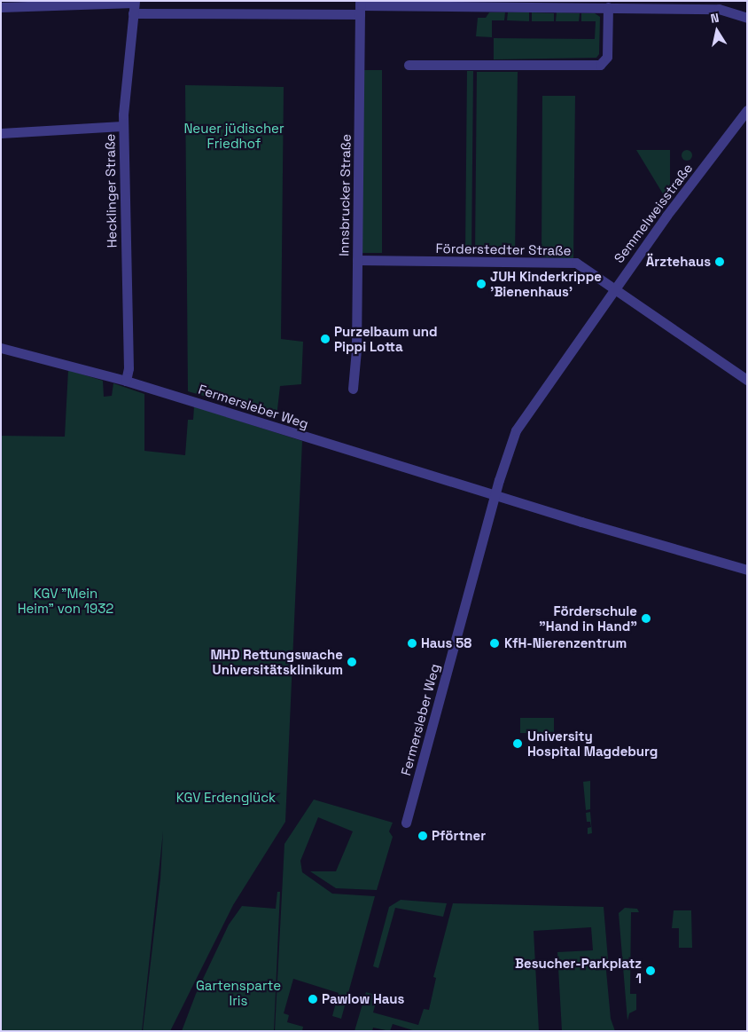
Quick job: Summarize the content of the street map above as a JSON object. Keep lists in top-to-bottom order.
{
  "streets": {
    "street": [
      "Hecklinger Straße",
      "Innsbrucker Straße",
      "Semmelweisstraße",
      "Förderstedter Straße",
      "Fermersleber Weg"
    ]
  },
  "crossings": [
    ["Hecklinger Straße", "Fermersleber Weg"],
    ["Innsbrucker Straße", "Förderstedter Straße"],
    ["Semmelweisstraße", "Förderstedter Straße"],
    ["Semmelweisstraße", "Fermersleber Weg"]
  ],
  "parks": [
    "Neuer jüdischer Friedhof",
    "KGV \"Mein Heim\" von 1932",
    "KGV Erdenglück",
    "Gartensparte Iris"
  ],
  "places": [
    "Ärztehaus",
    "JUH Kinderkrippe 'Bienenhaus'",
    "Purzelbaum und Pippi Lotta",
    "Förderschule \"Hand in Hand\"",
    "Haus 58",
    "KfH-Nierenzentrum",
    "MHD Rettungswache Universitätsklinikum",
    "University Hospital Magdeburg",
    "Pförtner",
    "Besucher-Parkplatz 1",
    "Pawlow Haus"
  ],
  "north": "top"
}
